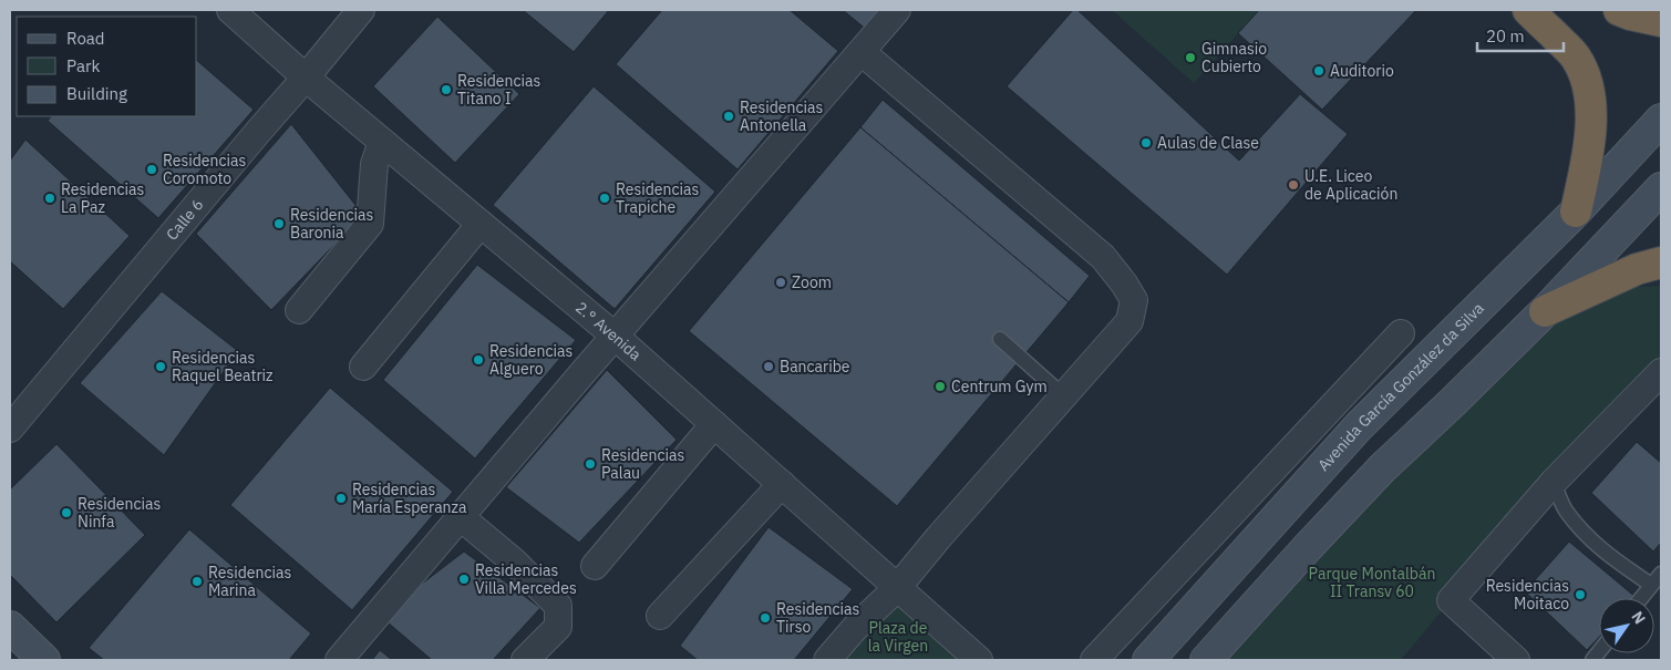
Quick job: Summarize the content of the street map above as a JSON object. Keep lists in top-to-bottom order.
{
  "streets": {
    "main road": ["Avenida García González da Silva"],
    "street": ["Calle 6", "2.° Avenida"]
  },
  "crossings": [
    ["Calle 6", "2.° Avenida"]
  ],
  "parks": ["Parque Montalbán II Transv 60", "Plaza de la Virgen"],
  "places": [
    "Gimnasio Cubierto",
    "Auditorio",
    "Residencias Titano I",
    "Residencias Antonella",
    "Aulas de Clase",
    "Residencias Coromoto",
    "U.E. Liceo de Aplicación",
    "Residencias La Paz",
    "Residencias Trapiche",
    "Residencias Baronia",
    "Zoom",
    "Residencias Alguero",
    "Residencias Raquel Beatriz",
    "Bancaribe",
    "Centrum Gym",
    "Residencias Palau",
    "Residencias María Esperanza",
    "Residencias Ninfa",
    "Residencias Villa Mercedes",
    "Residencias Marina",
    "Residencias Moitaco",
    "Residencias Tirso"
  ],
  "legend": ["Road", "Park", "Building"],
  "scale_bar": "20 m",
  "north": "top right"
}
